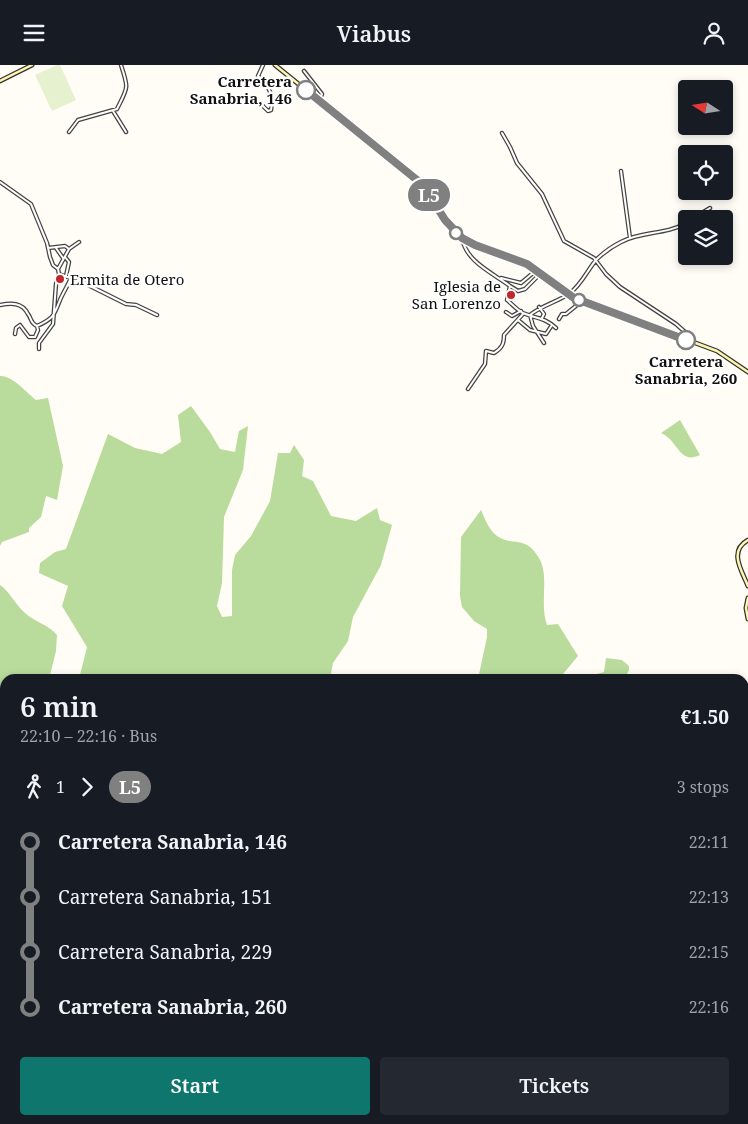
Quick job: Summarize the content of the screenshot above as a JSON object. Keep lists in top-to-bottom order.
{
  "places": [
    "Carretera Sanabria, 146",
    "Ermita de Otero",
    "Iglesia de San Lorenzo",
    "Carretera Sanabria, 260"
  ],
  "lines": ["bus line L5"],
  "north": "left",
  "page": {
    "header": "Viabus",
    "on_map": "L5",
    "heading": ["6 min", "22:10 – 22:16 · Bus", "€1.50"],
    "legs": ["1", "L5", "3 stops"],
    "list": [
      {
        "name": "Carretera Sanabria, 146",
        "value": "22:11"
      },
      {
        "name": "Carretera Sanabria, 151",
        "value": "22:13"
      },
      {
        "name": "Carretera Sanabria, 229",
        "value": "22:15"
      },
      {
        "name": "Carretera Sanabria, 260",
        "value": "22:16"
      }
    ],
    "buttons": ["Start", "Tickets"]
  }
}
